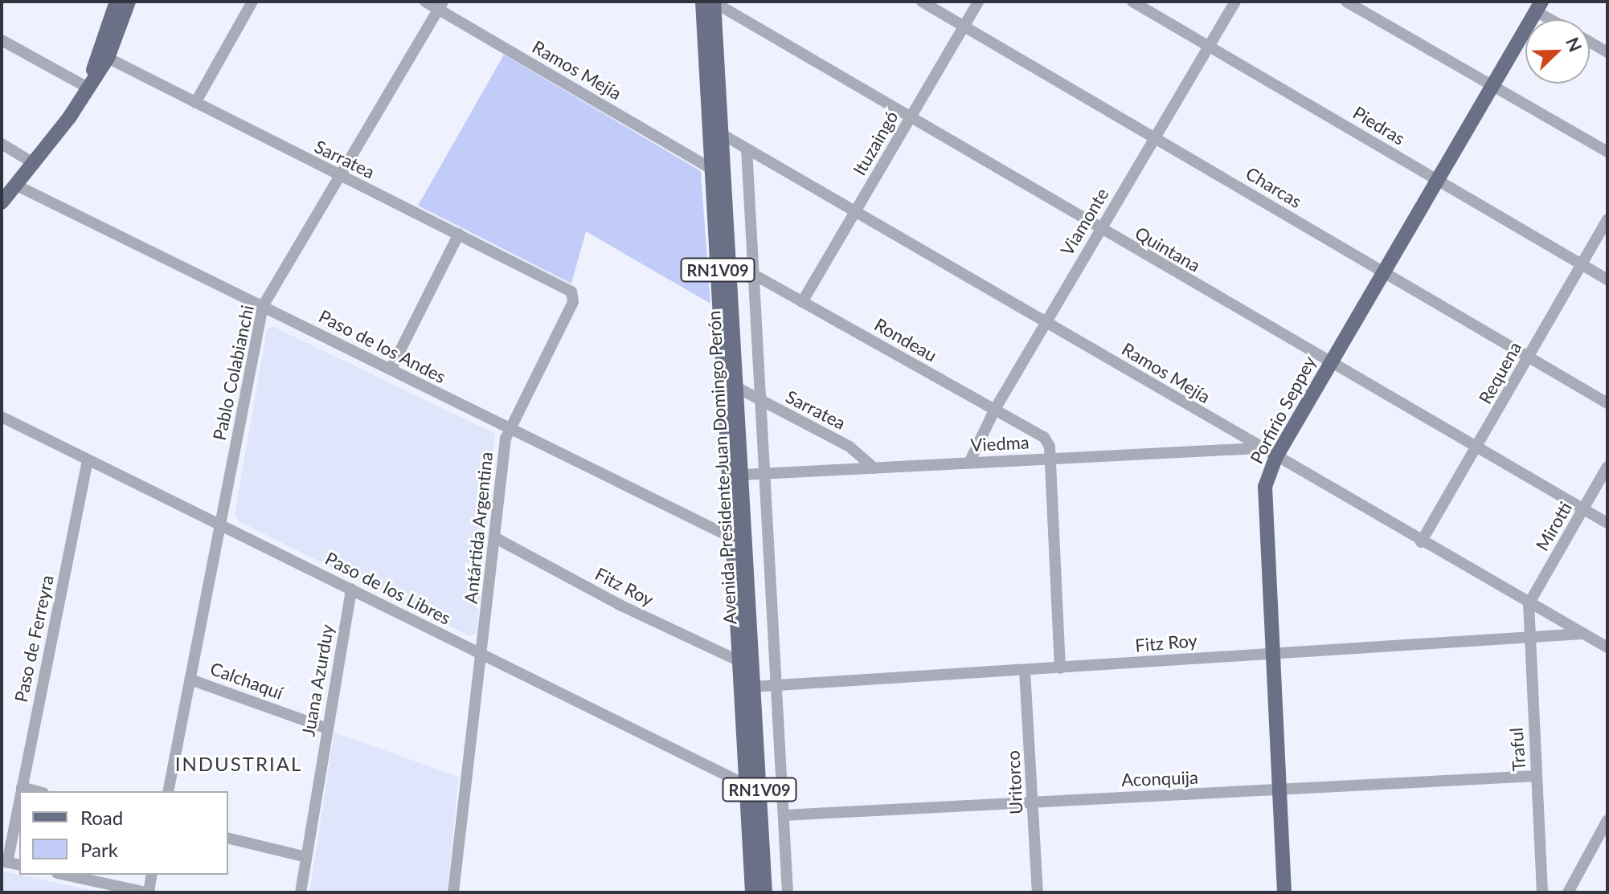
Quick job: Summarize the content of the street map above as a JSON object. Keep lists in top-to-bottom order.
{
  "streets": {
    "main road": ["RN1V09", "Porfirio Seppey", "Avenida Presidente Juan Domingo Perón"],
    "street": [
      "Ramos Mejía",
      "Piedras",
      "Ituzaingó",
      "Sarratea",
      "Charcas",
      "Viamonte",
      "Quintana",
      "Rondeau",
      "Paso de los Andes",
      "Pablo Colabianchi",
      "Requena",
      "Viedma",
      "Mirotti",
      "Antártida Argentina",
      "Fitz Roy",
      "Paso de los Libres",
      "Paso de Ferreyra",
      "Calchaquí",
      "Juana Azurduy",
      "Traful",
      "Aconquija",
      "Uritorco"
    ]
  },
  "crossings": [
    ["Ramos Mejía", "Ituzaingó"],
    ["Ramos Mejía", "Viamonte"],
    ["Ramos Mejía", "Pablo Colabianchi"],
    ["Ramos Mejía", "Requena"],
    ["Ramos Mejía", "Porfirio Seppey"],
    ["Ramos Mejía", "Viedma"],
    ["Ramos Mejía", "Avenida Presidente Juan Domingo Perón"],
    ["Ramos Mejía", "Mirotti"],
    ["Ramos Mejía", "Fitz Roy"],
    ["Ramos Mejía", "Traful"],
    ["Piedras", "Viamonte"],
    ["Piedras", "Requena"],
    ["Piedras", "Porfirio Seppey"],
    ["Ituzaingó", "Charcas"],
    ["Ituzaingó", "Quintana"],
    ["Ituzaingó", "Rondeau"],
    ["Sarratea", "Pablo Colabianchi"],
    ["Sarratea", "Viedma"],
    ["Sarratea", "Avenida Presidente Juan Domingo Perón"],
    ["Sarratea", "Antártida Argentina"],
    ["Charcas", "Viamonte"],
    ["Charcas", "Requena"],
    ["Charcas", "Porfirio Seppey"],
    ["Viamonte", "Quintana"],
    ["Viamonte", "Rondeau"],
    ["Viamonte", "Viedma"],
    ["Quintana", "Requena"],
    ["Quintana", "Porfirio Seppey"],
    ["Quintana", "Avenida Presidente Juan Domingo Perón"],
    ["Quintana", "Mirotti"],
    ["Rondeau", "Viedma"],
    ["Rondeau", "Avenida Presidente Juan Domingo Perón"],
    ["Paso de los Andes", "Pablo Colabianchi"],
    ["Paso de los Andes", "Avenida Presidente Juan Domingo Perón"],
    ["Paso de los Andes", "Antártida Argentina"],
    ["Pablo Colabianchi", "Paso de los Libres"],
    ["Pablo Colabianchi", "Calchaquí"],
    ["Porfirio Seppey", "Fitz Roy"],
    ["Porfirio Seppey", "Aconquija"],
    ["Viedma", "Avenida Presidente Juan Domingo Perón"],
    ["Avenida Presidente Juan Domingo Perón", "Fitz Roy"],
    ["Avenida Presidente Juan Domingo Perón", "Paso de los Libres"],
    ["Mirotti", "Traful"],
    ["Antártida Argentina", "Fitz Roy"],
    ["Antártida Argentina", "Paso de los Libres"],
    ["Fitz Roy", "Traful"],
    ["Fitz Roy", "Uritorco"],
    ["Paso de los Libres", "Paso de Ferreyra"],
    ["Paso de los Libres", "Juana Azurduy"],
    ["Calchaquí", "Juana Azurduy"],
    ["Traful", "Aconquija"],
    ["Aconquija", "Uritorco"]
  ],
  "districts": ["INDUSTRIAL"],
  "legend": ["Road", "Park"],
  "north": "top right"
}
